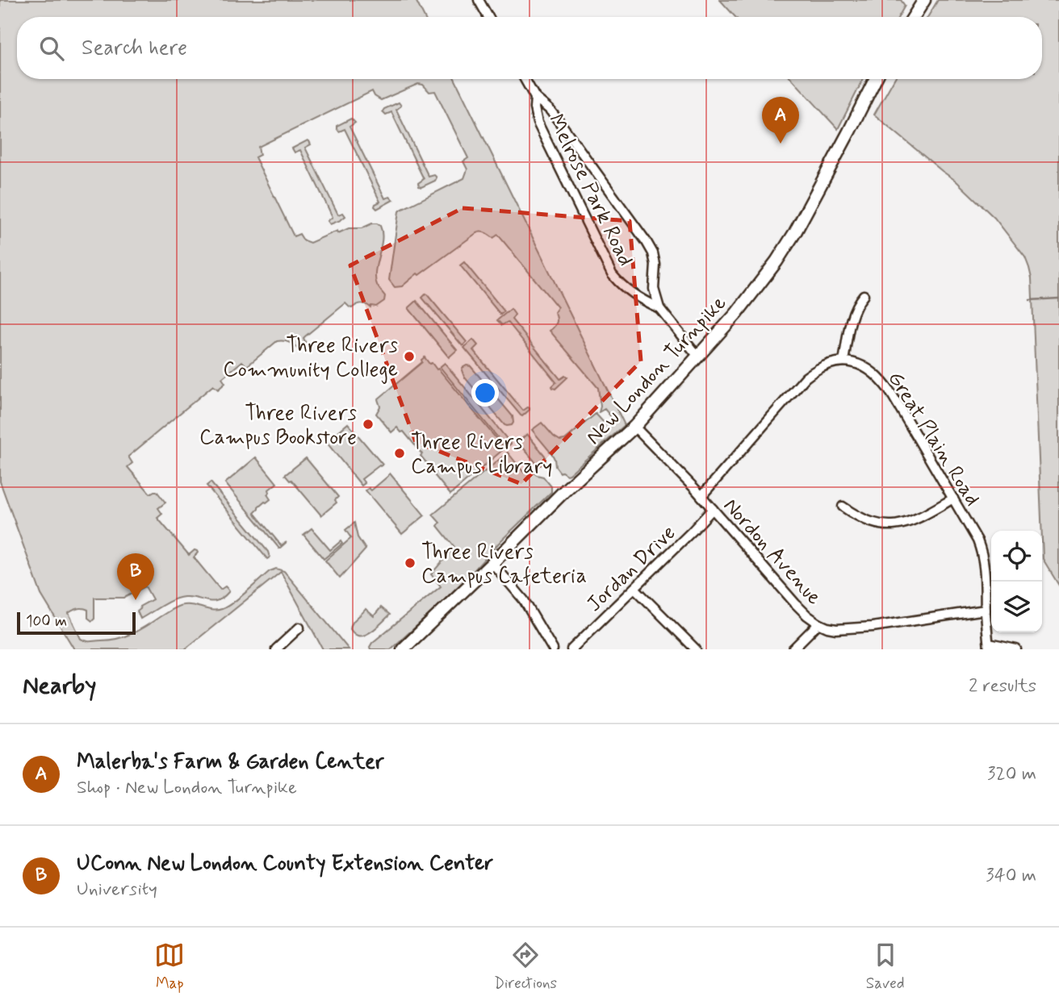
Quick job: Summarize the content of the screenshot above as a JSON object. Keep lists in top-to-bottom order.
{
  "streets": {
    "main road": ["New London Turnpike"],
    "street": [
      "Melrose Park Road",
      "Great Plain Road",
      "Nordon Avenue",
      "Jordan Drive"
    ]
  },
  "crossings": [
    ["Melrose Park Road", "New London Turnpike"],
    ["New London Turnpike", "Nordon Avenue"],
    ["Great Plain Road", "Nordon Avenue"],
    ["Nordon Avenue", "Jordan Drive"]
  ],
  "places": [
    "Three Rivers Community College",
    "Three Rivers Campus Bookstore",
    "Three Rivers Campus Library",
    "Three Rivers Campus Cafeteria"
  ],
  "scale_bar": "100 m",
  "page": {
    "search": "Search here",
    "pins": ["A", "B"],
    "scale": "100 m",
    "heading": ["Nearby", "2 results"],
    "list": [
      {
        "mark": "A",
        "name": "Malerba's Farm & Garden Center",
        "note": "Shop · New London Turnpike",
        "value": "320 m"
      },
      {
        "mark": "B",
        "name": "UConn New London County Extension Center",
        "note": "University",
        "value": "340 m"
      }
    ],
    "nav": ["Map", "Directions", "Saved"]
  }
}
